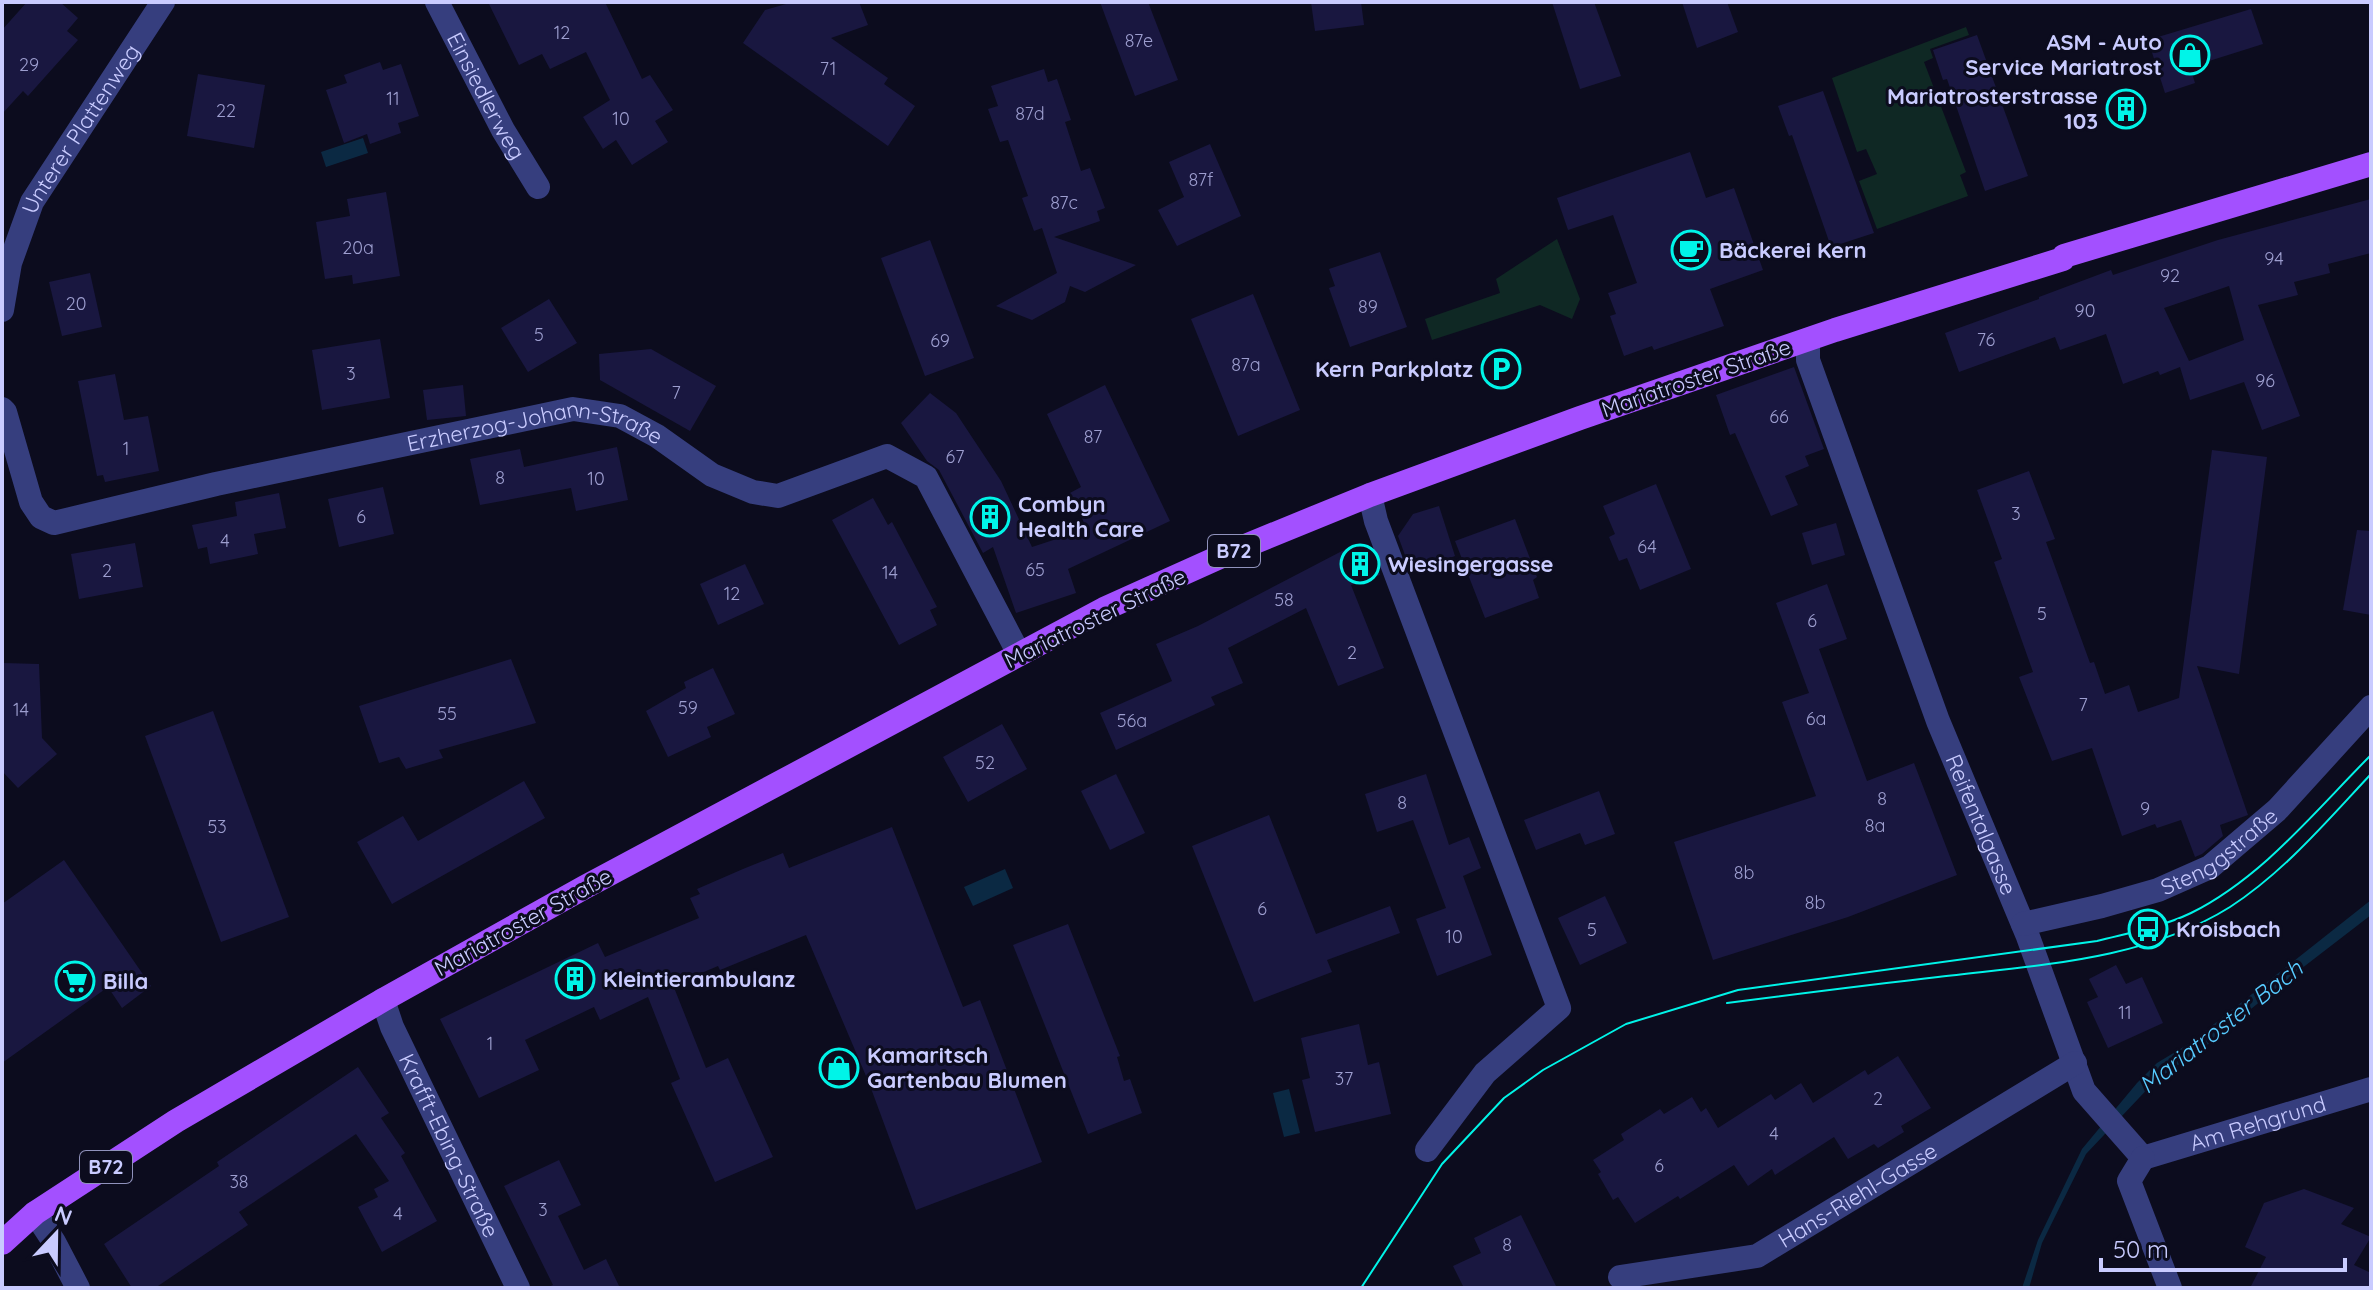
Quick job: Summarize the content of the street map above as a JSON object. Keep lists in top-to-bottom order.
{
  "streets": {
    "main road": ["Mariatroster Straße", "B72"],
    "street": [
      "Einsiedlerweg",
      "Unterer Plattenweg",
      "Erzherzog-Johann-Straße",
      "Reifentalgasse",
      "Stenggstraße",
      "Am Rehgrund",
      "Krafft-Ebing-Straße",
      "Hans-Riehl-Gasse"
    ]
  },
  "crossings": [
    ["Mariatroster Straße", "Erzherzog-Johann-Straße"],
    ["Mariatroster Straße", "Reifentalgasse"],
    ["Mariatroster Straße", "Krafft-Ebing-Straße"],
    ["Reifentalgasse", "Stenggstraße"],
    ["Reifentalgasse", "Am Rehgrund"],
    ["Reifentalgasse", "Hans-Riehl-Gasse"]
  ],
  "water": ["Mariatroster Bach"],
  "places": {
    "shop": ["ASM - Auto Service Mariatrost", "Kamaritsch Gartenbau Blumen"],
    "building": [
      "Mariatrosterstrasse 103",
      "Combyn Health Care",
      "Wiesingergasse",
      "Kleintierambulanz"
    ],
    "cafe": ["Bäckerei Kern"],
    "parking": ["Kern Parkplatz"],
    "bus stop": ["Kroisbach"],
    "supermarket": ["Billa"]
  },
  "house_numbers": [
    "12",
    "87e",
    "29",
    "71",
    "11",
    "22",
    "87d",
    "10",
    "87f",
    "87c",
    "20a",
    "94",
    "92",
    "20",
    "89",
    "90",
    "5",
    "76",
    "69",
    "87a",
    "3",
    "96",
    "7",
    "66",
    "87",
    "1",
    "67",
    "8",
    "10",
    "3",
    "6",
    "4",
    "64",
    "65",
    "2",
    "14",
    "12",
    "58",
    "5",
    "6",
    "2",
    "7",
    "59",
    "14",
    "55",
    "6a",
    "56a",
    "52",
    "8",
    "8",
    "9",
    "8a",
    "53",
    "8b",
    "8b",
    "6",
    "5",
    "10",
    "11",
    "1",
    "37",
    "2",
    "4",
    "6",
    "38",
    "3",
    "4",
    "8"
  ],
  "scale_bar": "50 m",
  "north": "top"
}
